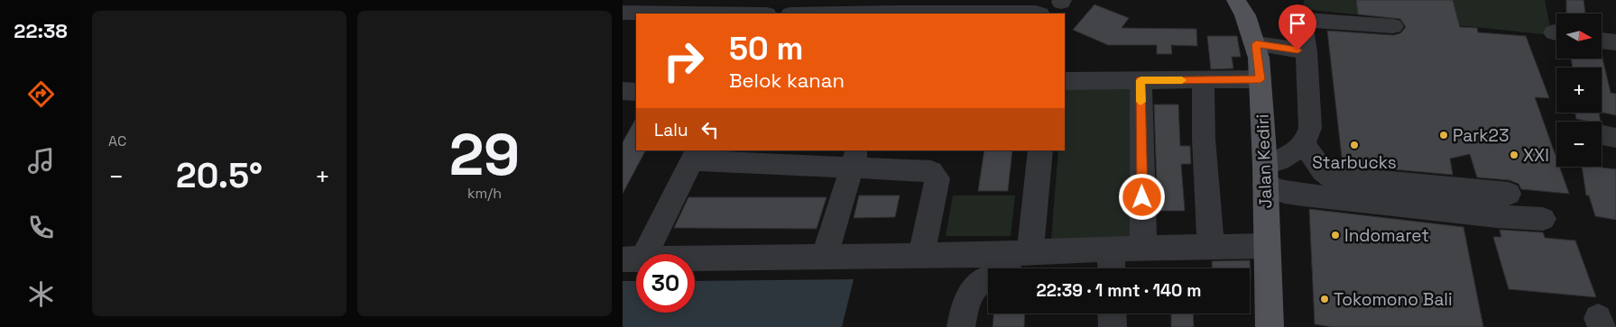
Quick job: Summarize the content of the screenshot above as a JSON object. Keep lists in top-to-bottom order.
{
  "streets": {
    "main road": ["Jalan Kediri"]
  },
  "places": [
    "Park23",
    "Starbucks",
    "XXI",
    "Indomaret",
    "Tokomono Bali"
  ],
  "north": "right",
  "page": {
    "tabs": "22:38",
    "tile": [
      "AC",
      ["29", "km/h"]
    ],
    "map_buttons": ["+", "−"],
    "turn": ["50 m", "Belok kanan"],
    "then": "Lalu",
    "heat": ["−", "20.5°", "+"],
    "limit": "30",
    "trip": "22:39 · 1 mnt · 140 m"
  }
}
